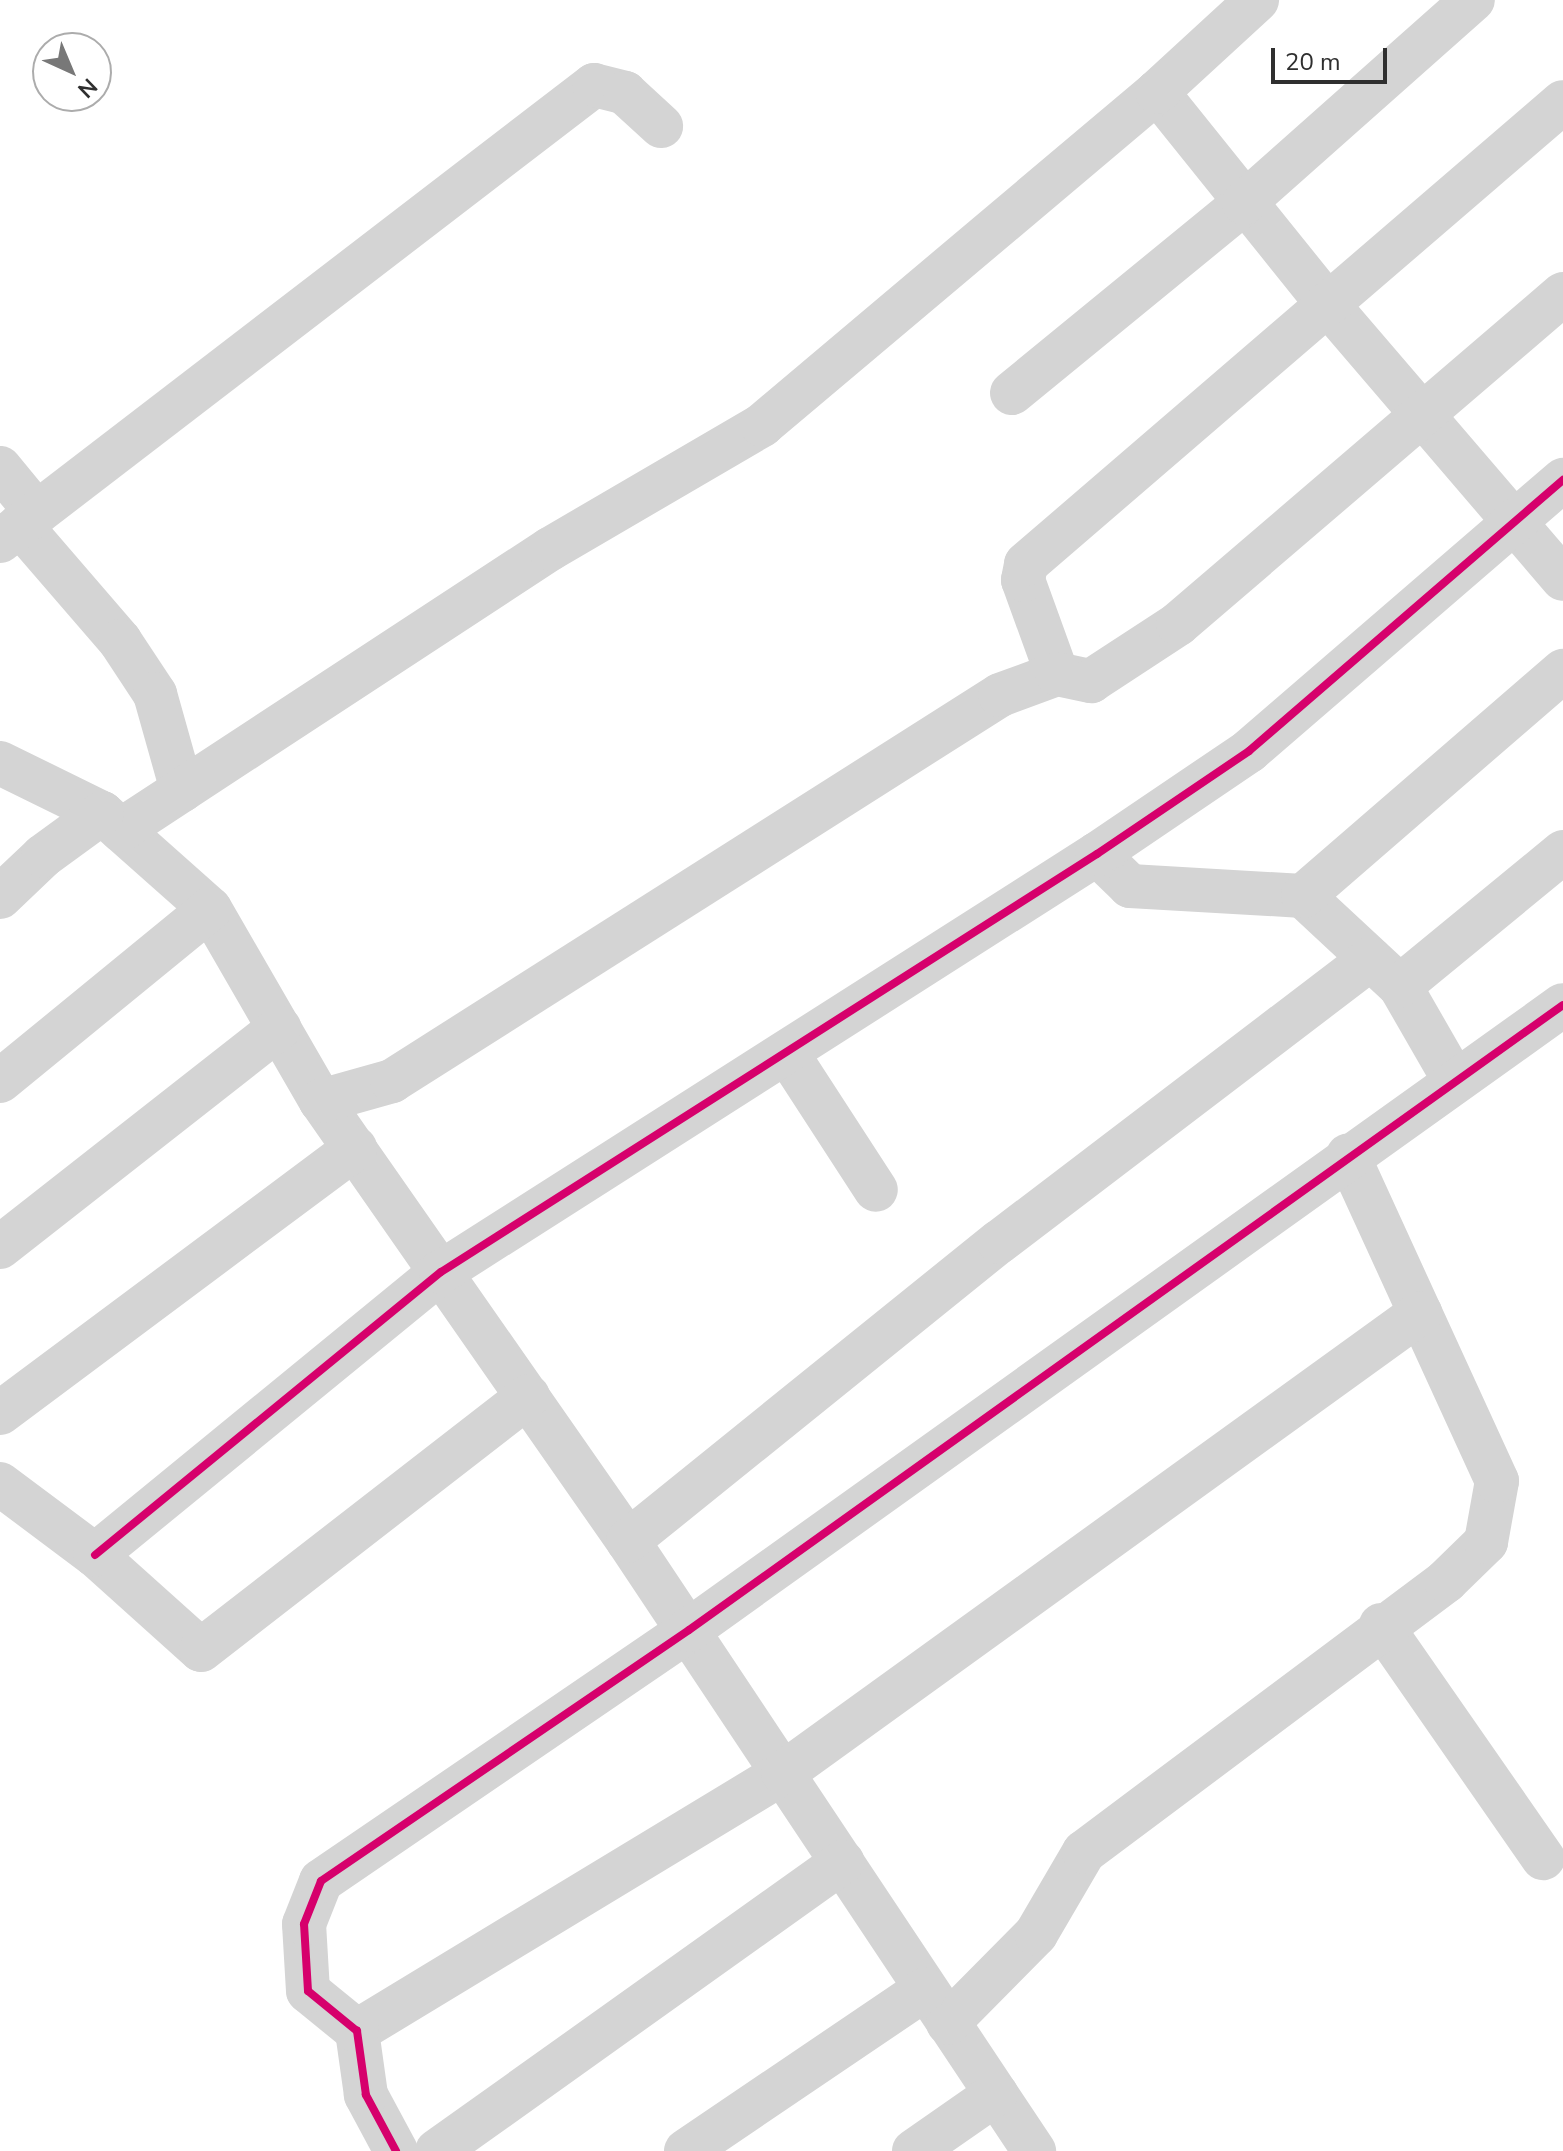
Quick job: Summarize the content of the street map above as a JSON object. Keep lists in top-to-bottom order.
{
  "scale_bar": "20 m",
  "north": "bottom right"
}
